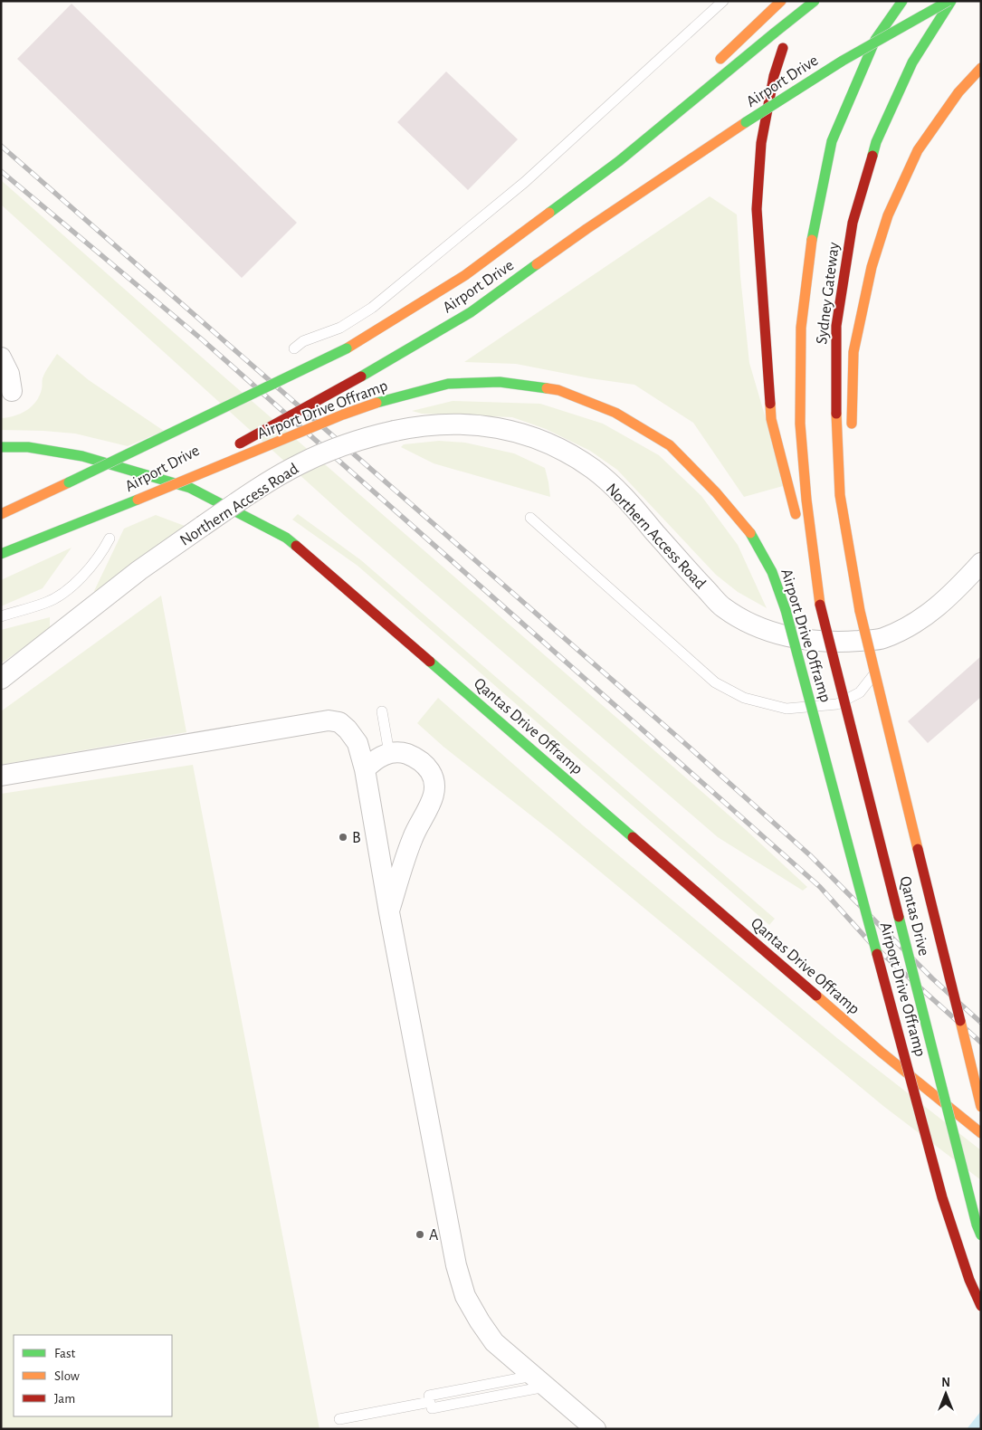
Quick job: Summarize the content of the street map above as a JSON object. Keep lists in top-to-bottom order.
{
  "streets": {
    "highway": [
      "Airport Drive",
      "Sydney Gateway",
      "Airport Drive Offramp",
      "Qantas Drive Offramp",
      "Qantas Drive"
    ],
    "street": ["Northern Access Road"]
  },
  "crossings": [
    ["Airport Drive", "Sydney Gateway"],
    ["Airport Drive", "Airport Drive Offramp"],
    ["Sydney Gateway", "Qantas Drive"]
  ],
  "places": ["B", "A"],
  "legend": ["Fast", "Slow", "Jam"],
  "north": "top"
}
